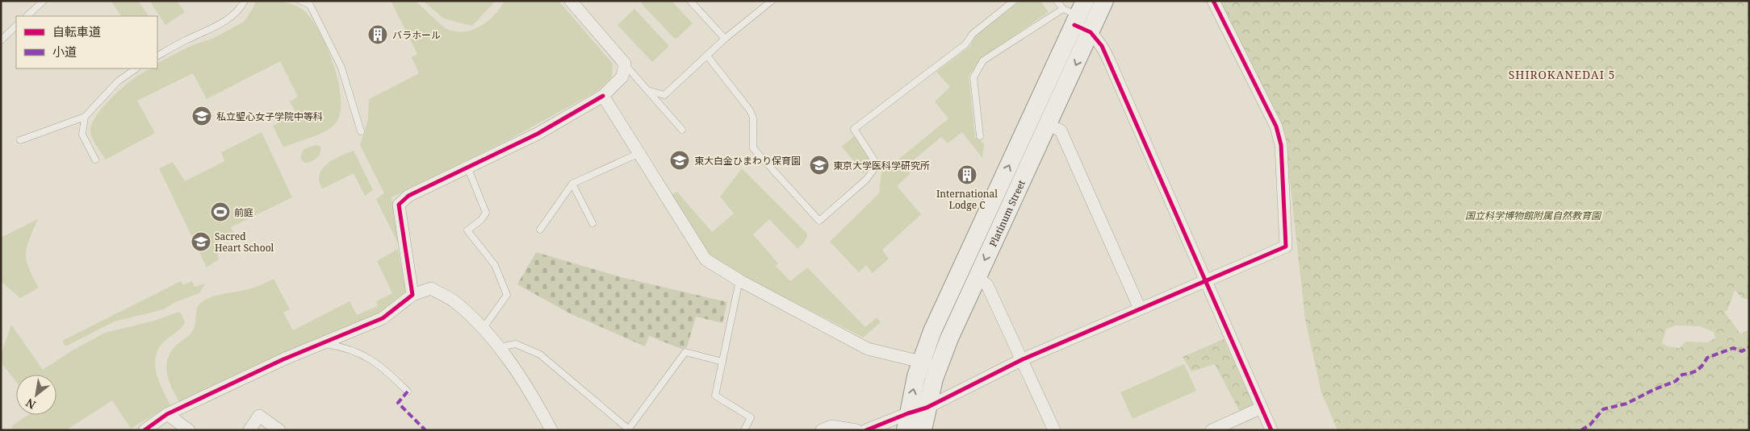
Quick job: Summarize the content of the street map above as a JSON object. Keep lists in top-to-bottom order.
{
  "streets": {
    "main road": ["Platinum Street"]
  },
  "districts": ["SHIROKANEDAI 5"],
  "parks": ["国立科学博物館附属自然教育園"],
  "places": {
    "building": ["バラホール", "International Lodge C"],
    "school or university": [
      "私立聖心女子学院中等科",
      "東大白金ひまわり保育園",
      "東京大学医科学研究所",
      "Sacred Heart School"
    ],
    "sports": ["前庭"]
  },
  "legend": ["自転車道", "小道"],
  "north": "bottom left"
}
